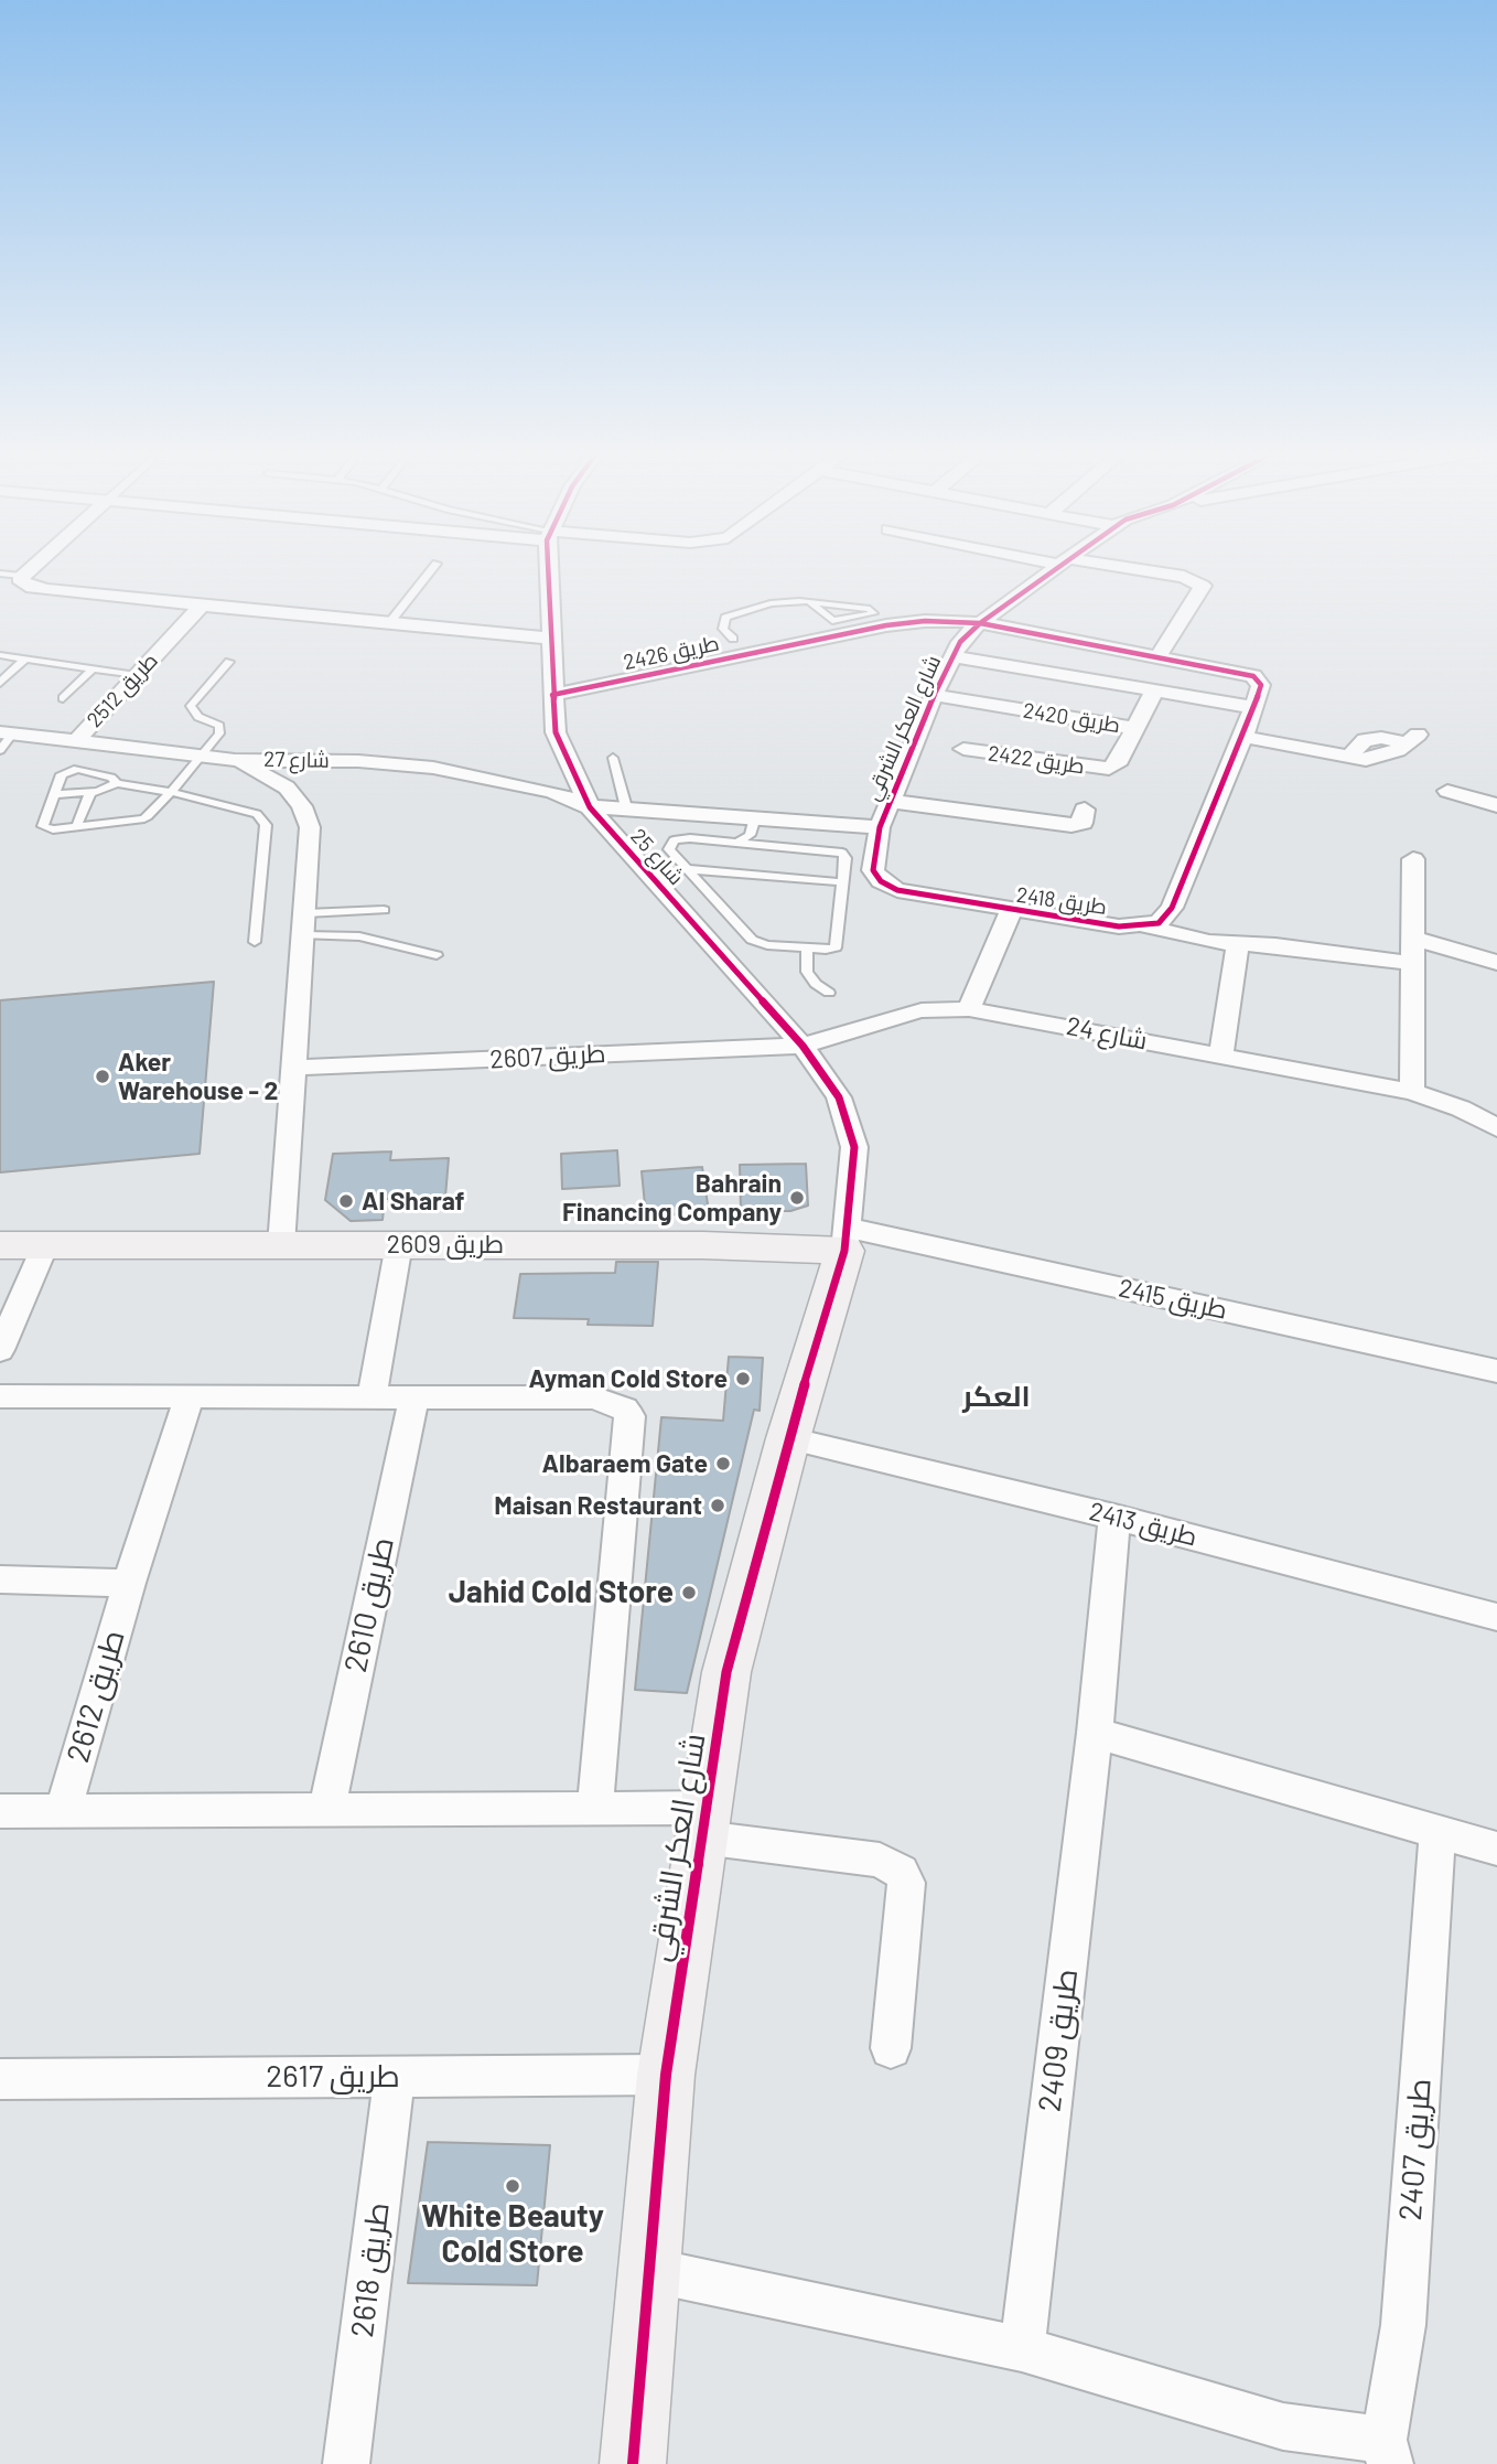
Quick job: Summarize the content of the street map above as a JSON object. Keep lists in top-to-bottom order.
{
  "streets": {
    "street": [
      "طريق 2426",
      "طريق 2512",
      "طريق 2420",
      "شارع العكر الشرقي",
      "شارع 27",
      "طريق 2422",
      "شارع 25",
      "طريق 2418",
      "شارع 24",
      "طريق 2607",
      "طريق 2609",
      "طريق 2415",
      "طريق 2413",
      "طريق 2610",
      "طريق 2612",
      "طريق 2409",
      "طريق 2617",
      "طريق 2407",
      "طريق 2618"
    ]
  },
  "crossings": [
    ["طريق 2426", "شارع العكر الشرقي"],
    ["طريق 2426", "شارع 25"],
    ["طريق 2512", "شارع 27"],
    ["طريق 2420", "شارع العكر الشرقي"],
    ["طريق 2420", "طريق 2422"],
    ["شارع العكر الشرقي", "شارع 25"],
    ["شارع العكر الشرقي", "طريق 2418"],
    ["شارع العكر الشرقي", "طريق 2609"],
    ["شارع العكر الشرقي", "طريق 2415"],
    ["شارع العكر الشرقي", "طريق 2413"],
    ["شارع العكر الشرقي", "طريق 2617"],
    ["شارع 27", "شارع 25"],
    ["شارع 25", "شارع 24"],
    ["شارع 25", "طريق 2607"],
    ["شارع 25", "طريق 2609"],
    ["شارع 25", "طريق 2415"],
    ["طريق 2418", "شارع 24"],
    ["شارع 24", "طريق 2607"],
    ["طريق 2609", "طريق 2415"],
    ["طريق 2413", "طريق 2409"],
    ["طريق 2617", "طريق 2618"]
  ],
  "districts": ["العكر"],
  "places": [
    "Aker Warehouse - 2",
    "Bahrain Financing Company",
    "Al Sharaf",
    "Ayman Cold Store",
    "Albaraem Gate",
    "Maisan Restaurant",
    "Jahid Cold Store",
    "White Beauty Cold Store"
  ]
}
